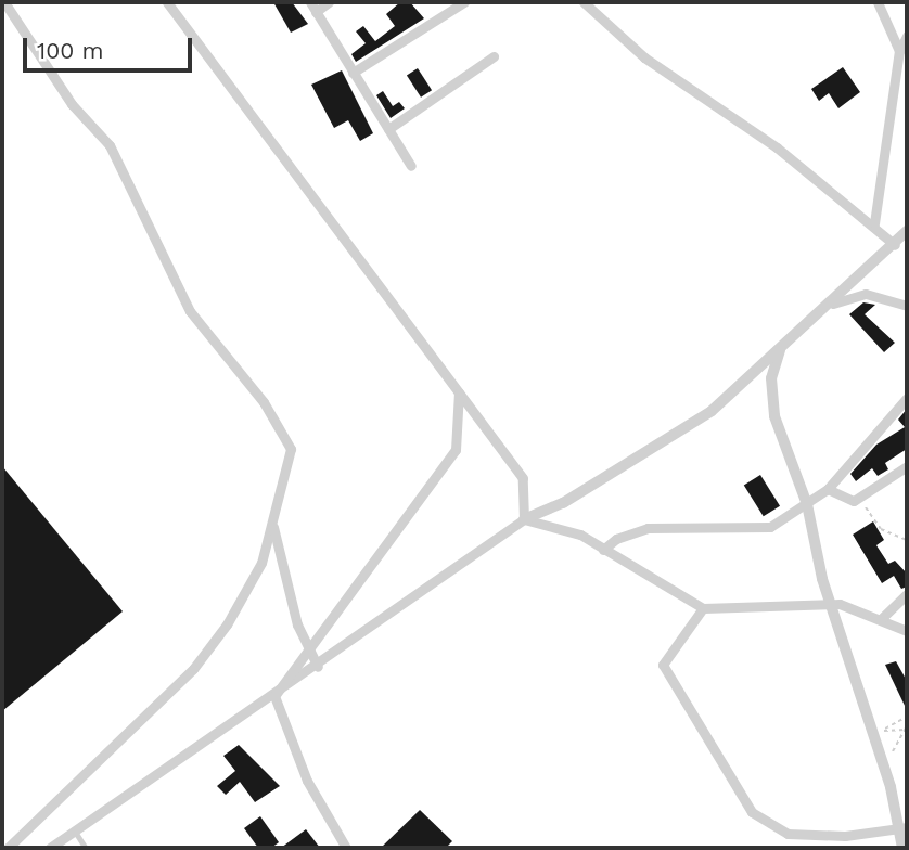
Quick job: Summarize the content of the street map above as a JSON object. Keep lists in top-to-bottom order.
{
  "scale_bar": "100 m"
}
